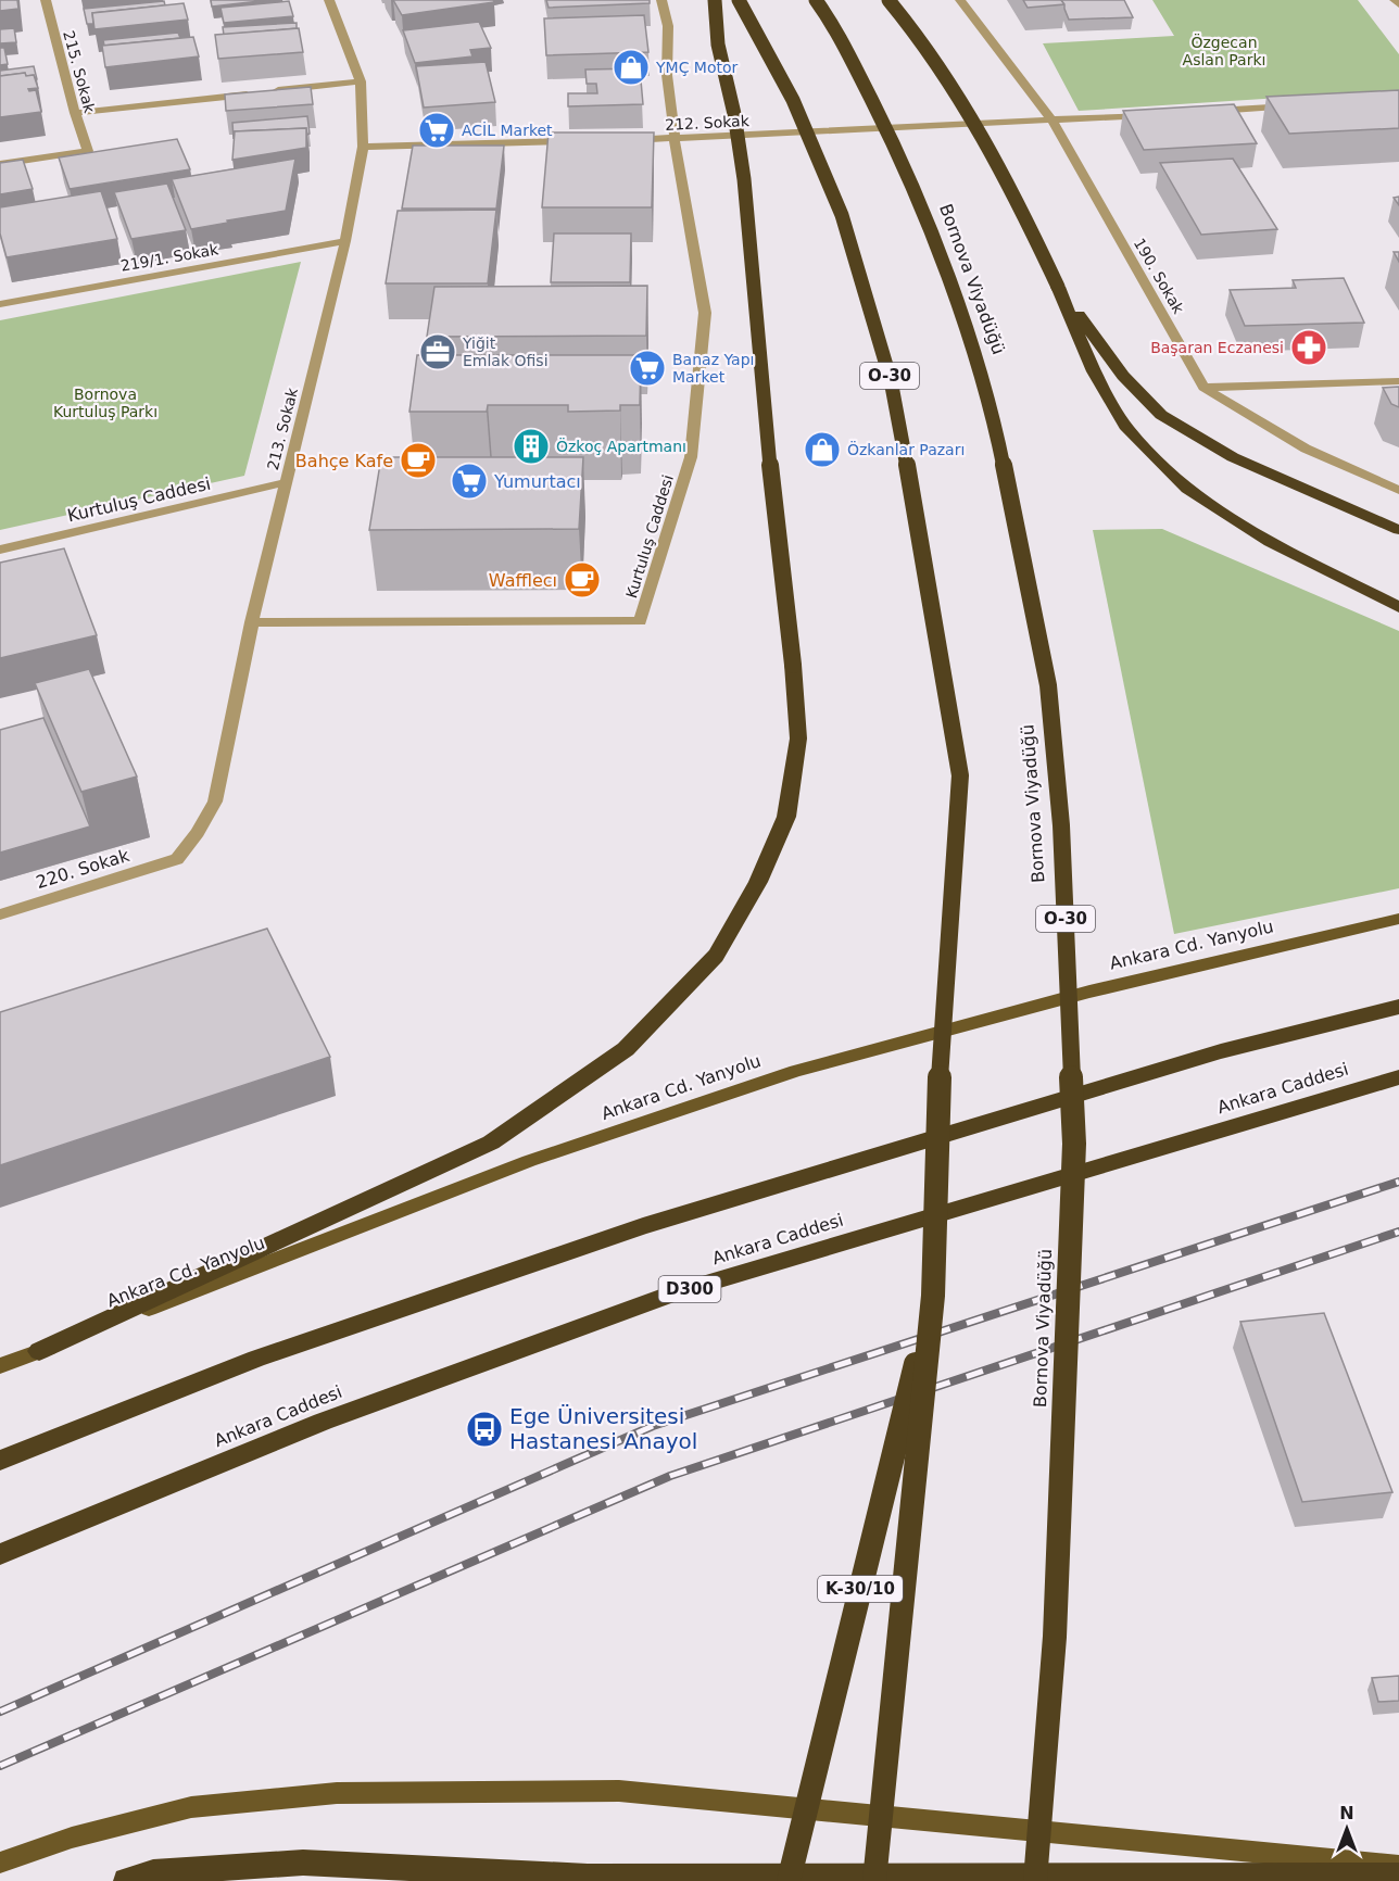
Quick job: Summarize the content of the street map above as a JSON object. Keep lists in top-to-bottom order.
{
  "streets": {
    "highway": [
      "Bornova Viyadüğü",
      "O-30",
      "Ankara Caddesi",
      "D300",
      "K-30/10"
    ],
    "main road": ["Ankara Cd. Yanyolu"],
    "street": [
      "215. Sokak",
      "212. Sokak",
      "219/1. Sokak",
      "190. Sokak",
      "213. Sokak",
      "Kurtuluş Caddesi",
      "220. Sokak"
    ]
  },
  "crossings": [
    ["212. Sokak", "190. Sokak"],
    ["212. Sokak", "Kurtuluş Caddesi"],
    ["219/1. Sokak", "213. Sokak"],
    ["O-30", "K-30/10"],
    ["213. Sokak", "Kurtuluş Caddesi"],
    ["213. Sokak", "220. Sokak"]
  ],
  "parks": ["Özgecan Aslan Parkı", "Bornova Kurtuluş Parkı"],
  "places": {
    "shop": ["YMÇ Motor", "Özkanlar Pazarı"],
    "supermarket": ["ACİL Market", "Banaz Yapı Market", "Yumurtacı"],
    "pharmacy": ["Başaran Eczanesi"],
    "office": ["Yiğit Emlak Ofisi"],
    "building": ["Özkoç Apartmanı"],
    "cafe": ["Bahçe Kafe", "Wafflecı"],
    "bus stop": ["Ege Üniversitesi Hastanesi Anayol"]
  },
  "north": "top"
}
